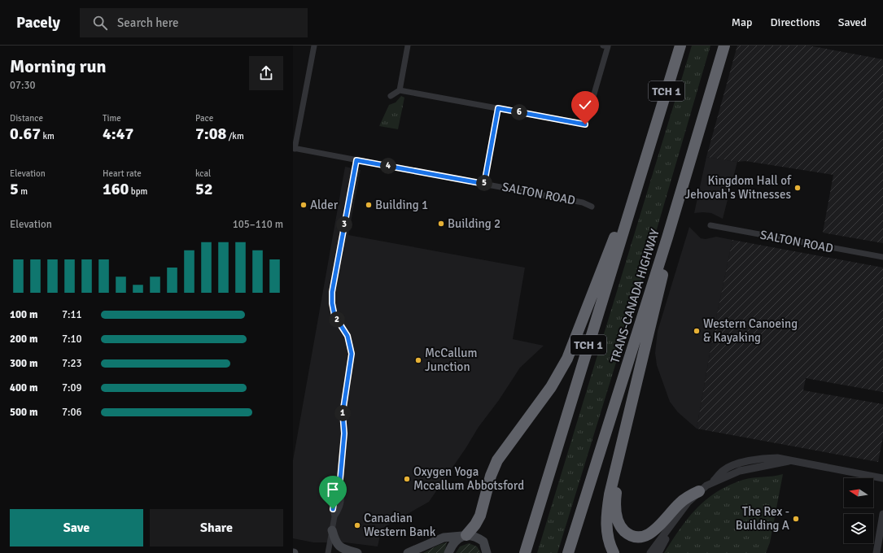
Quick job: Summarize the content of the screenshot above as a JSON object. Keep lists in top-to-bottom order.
{
  "streets": {
    "highway": ["TCH 1", "TRANS-CANADA HIGHWAY"],
    "street": ["SALTON ROAD"]
  },
  "places": [
    "Kingdom Hall of Jehovah's Witnesses",
    "Alder",
    "Building 1",
    "Building 2",
    "Western Canoeing & Kayaking",
    "McCallum Junction",
    "Oxygen Yoga Mccallum Abbotsford",
    "The Rex - Building A",
    "Canadian Western Bank"
  ],
  "north": "left",
  "page": {
    "header": "Pacely",
    "search": "Search here",
    "nav": ["Map", "Directions", "Saved"],
    "heading": ["Morning run", "07:30"],
    "stats": [
      ["Distance", "0.67 km"],
      ["Time", "4:47"],
      ["Pace", "7:08 /km"],
      ["Elevation", "5 m"],
      ["Heart rate", "160 bpm"],
      ["kcal", "52"]
    ],
    "pins": [
      "6",
      "4",
      "5",
      "3",
      "2",
      "1"
    ],
    "chart": ["Elevation", "105–110 m"],
    "list": [
      {
        "name": "100 m",
        "note": "7:11"
      },
      {
        "name": "200 m",
        "note": "7:10"
      },
      {
        "name": "300 m",
        "note": "7:23"
      },
      {
        "name": "400 m",
        "note": "7:09"
      },
      {
        "name": "500 m",
        "note": "7:06"
      }
    ],
    "buttons": ["Save", "Share"]
  }
}
